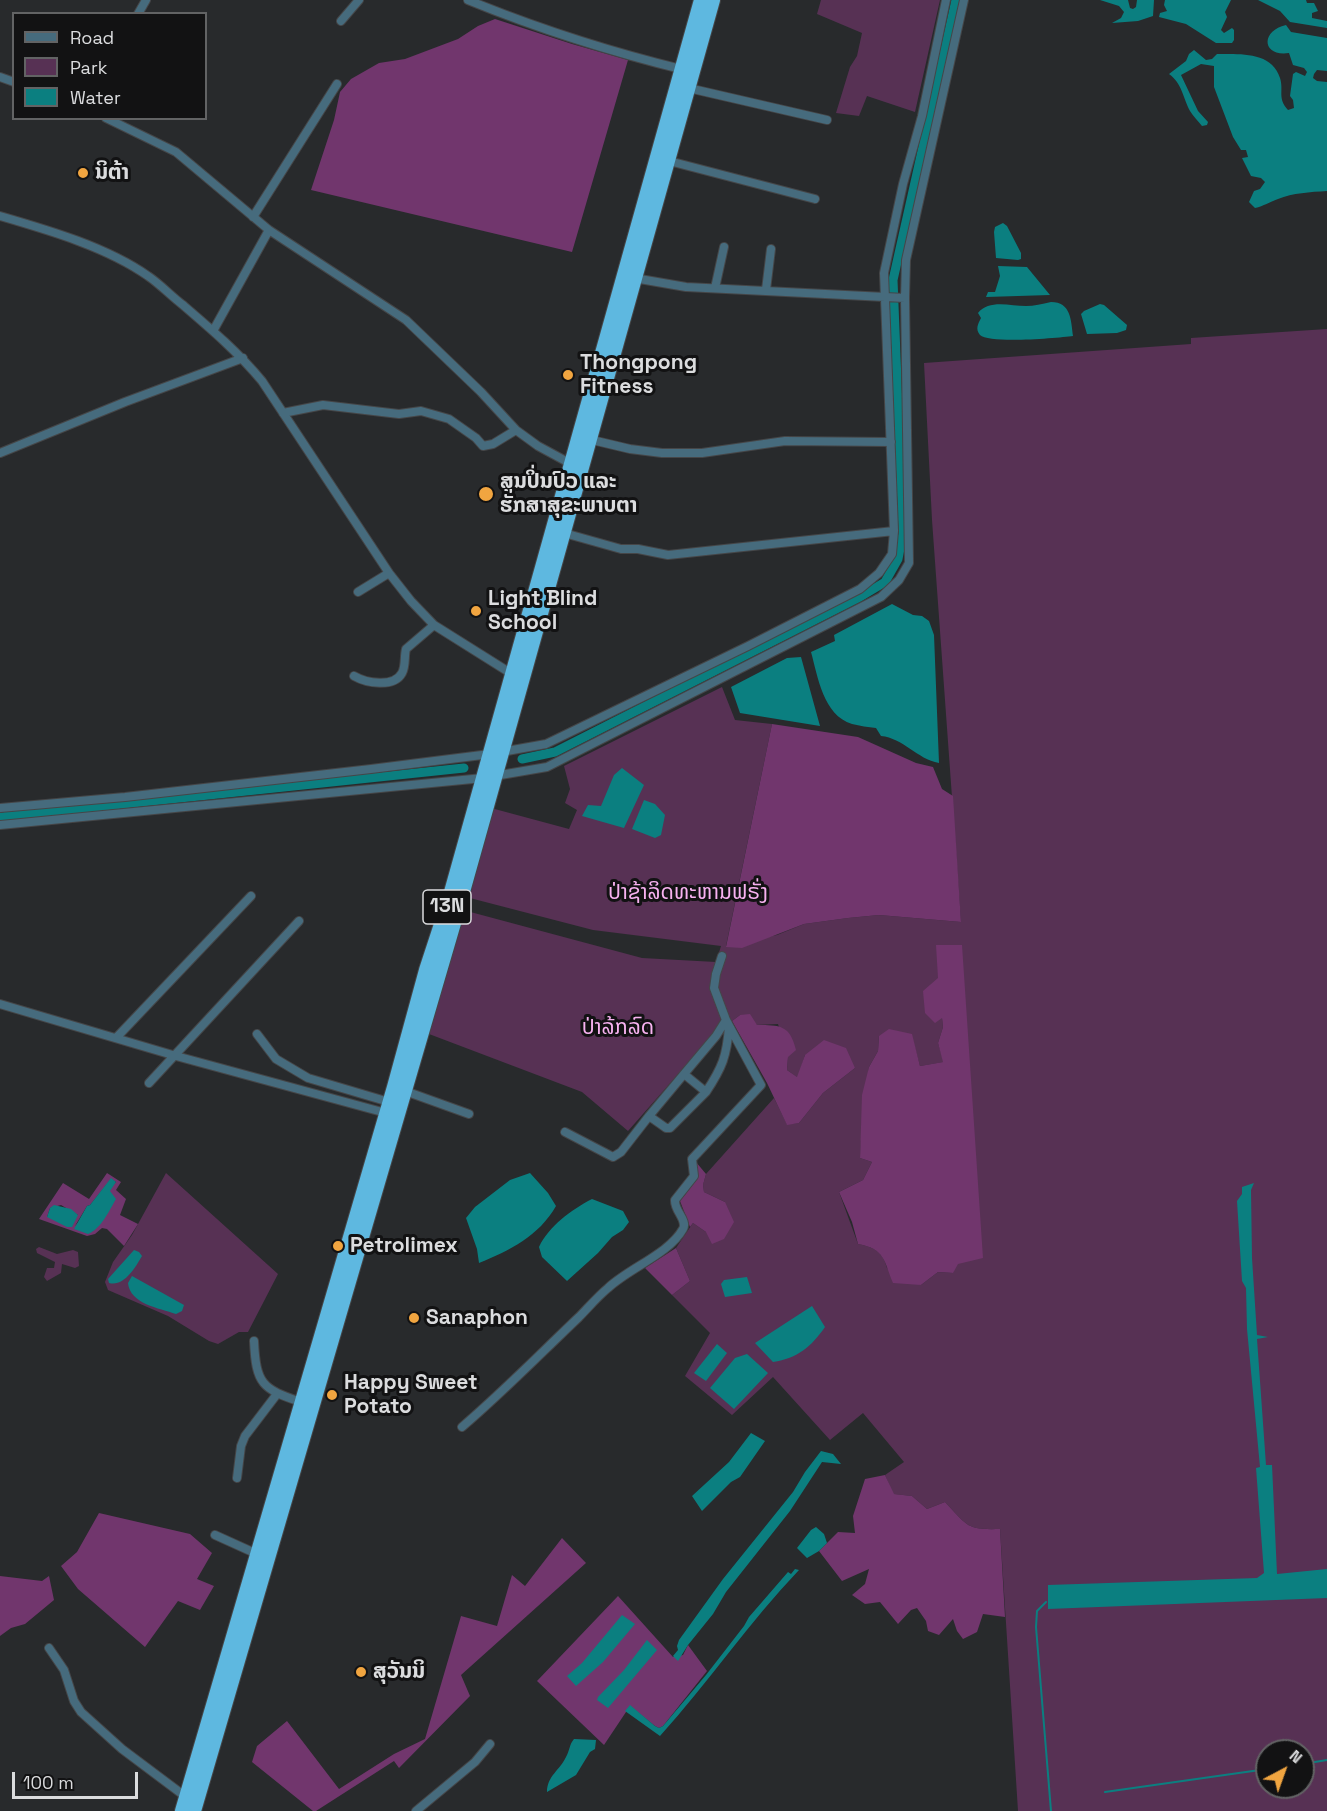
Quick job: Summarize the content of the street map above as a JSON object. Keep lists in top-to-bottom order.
{
  "streets": {
    "highway": ["13N"]
  },
  "parks": ["ປ່າຊ້າລິດທະຫານຟຣັ່ງ", "ປ່າລ້ກລົດ"],
  "places": [
    "ນິຕ້າ",
    "Thongpong Fitness",
    "ສູນປິ່ນປົວ ແລະ ຮັກສາສຸຂະພາບຕາ",
    "Light Blind School",
    "Petrolimex",
    "Sanaphon",
    "Happy Sweet Potato",
    "ສຸວັນນິ"
  ],
  "legend": ["Road", "Park", "Water"],
  "scale_bar": "100 m",
  "north": "top right"
}
